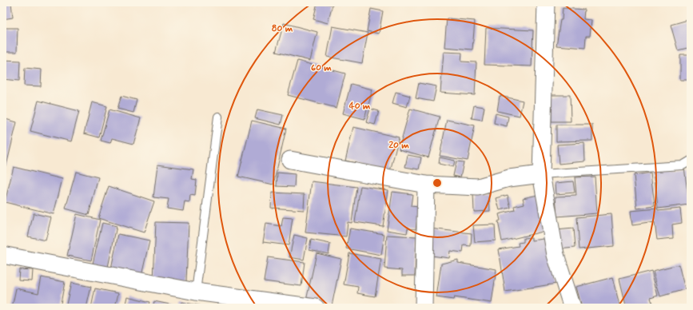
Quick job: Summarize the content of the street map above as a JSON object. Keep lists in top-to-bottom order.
{
  "rings": [
    "80 m",
    "60 m",
    "40 m",
    "20 m"
  ]
}
